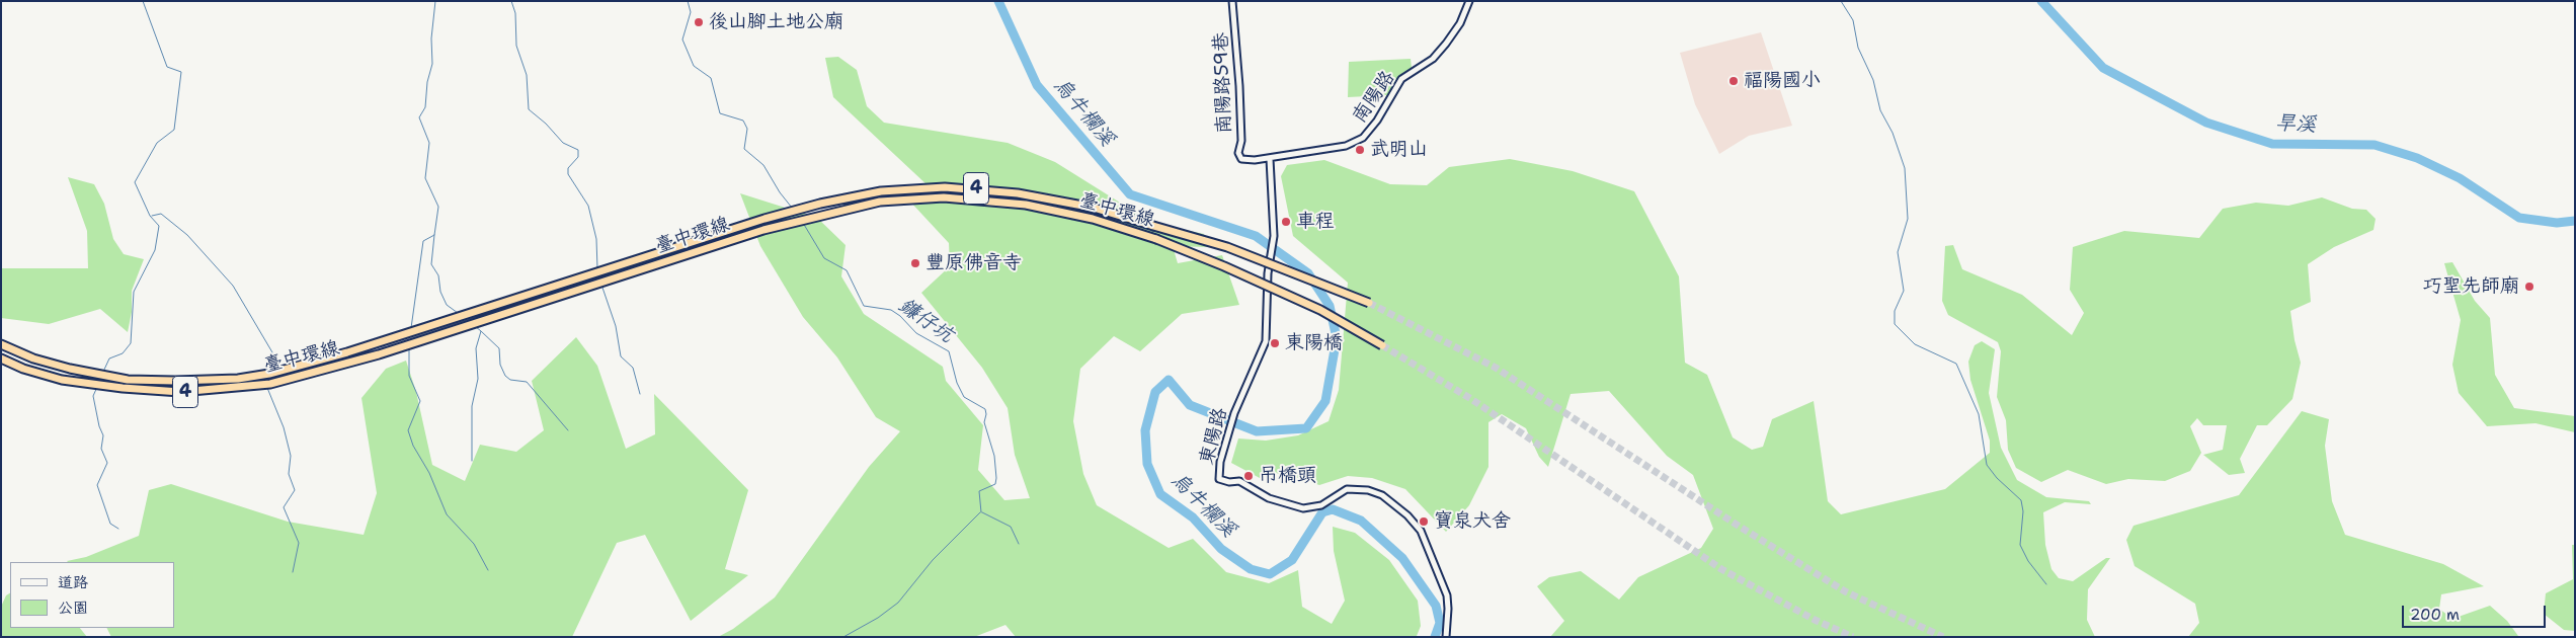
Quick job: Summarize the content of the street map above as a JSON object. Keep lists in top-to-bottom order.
{
  "streets": {
    "highway": ["4", "臺中環線"],
    "street": ["南陽路59巷", "南陽路", "東陽路"]
  },
  "crossings": [
    ["南陽路59巷", "南陽路"],
    ["南陽路", "東陽路"]
  ],
  "water": ["烏牛欄溪", "旱溪", "鐮仔坑"],
  "places": [
    "後山腳土地公廟",
    "福陽國小",
    "武明山",
    "車程",
    "豐原佛音寺",
    "巧聖先師廟",
    "東陽橋",
    "吊橋頭",
    "寶泉犬舍"
  ],
  "legend": ["道路", "公園"],
  "scale_bar": "200 m"
}
